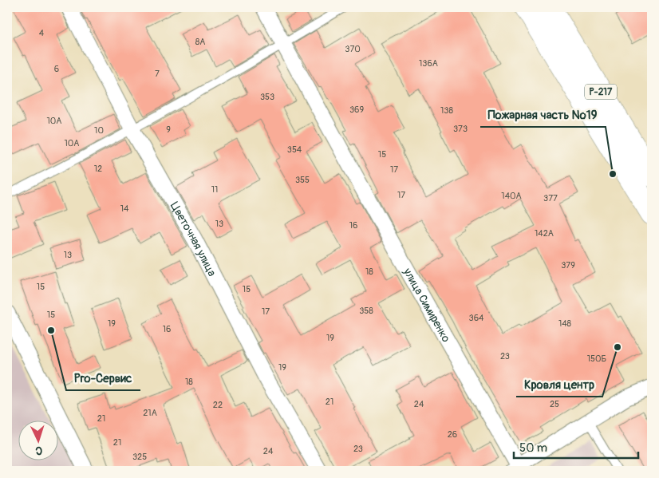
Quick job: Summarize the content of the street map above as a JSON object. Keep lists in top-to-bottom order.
{
  "streets": {
    "main road": ["Р-217"],
    "street": ["Цветочная улица", "улица Симиренко"]
  },
  "places": ["Пожарная часть №19", "Pro-Сервис", "Кровля центр"],
  "house_numbers": [
    "4",
    "8А",
    "370",
    "136А",
    "6",
    "7",
    "353",
    "369",
    "138",
    "10А",
    "373",
    "9",
    "10",
    "10А",
    "354",
    "15",
    "12",
    "17",
    "355",
    "11",
    "17",
    "140А",
    "377",
    "14",
    "13",
    "16",
    "142А",
    "13",
    "379",
    "18",
    "15",
    "15",
    "358",
    "17",
    "15",
    "364",
    "19",
    "148",
    "16",
    "19",
    "23",
    "150Б",
    "19",
    "18",
    "21",
    "24",
    "25",
    "22",
    "21А",
    "21",
    "26",
    "21",
    "23",
    "24",
    "325"
  ],
  "scale_bar": "50 m",
  "north": "bottom"
}
